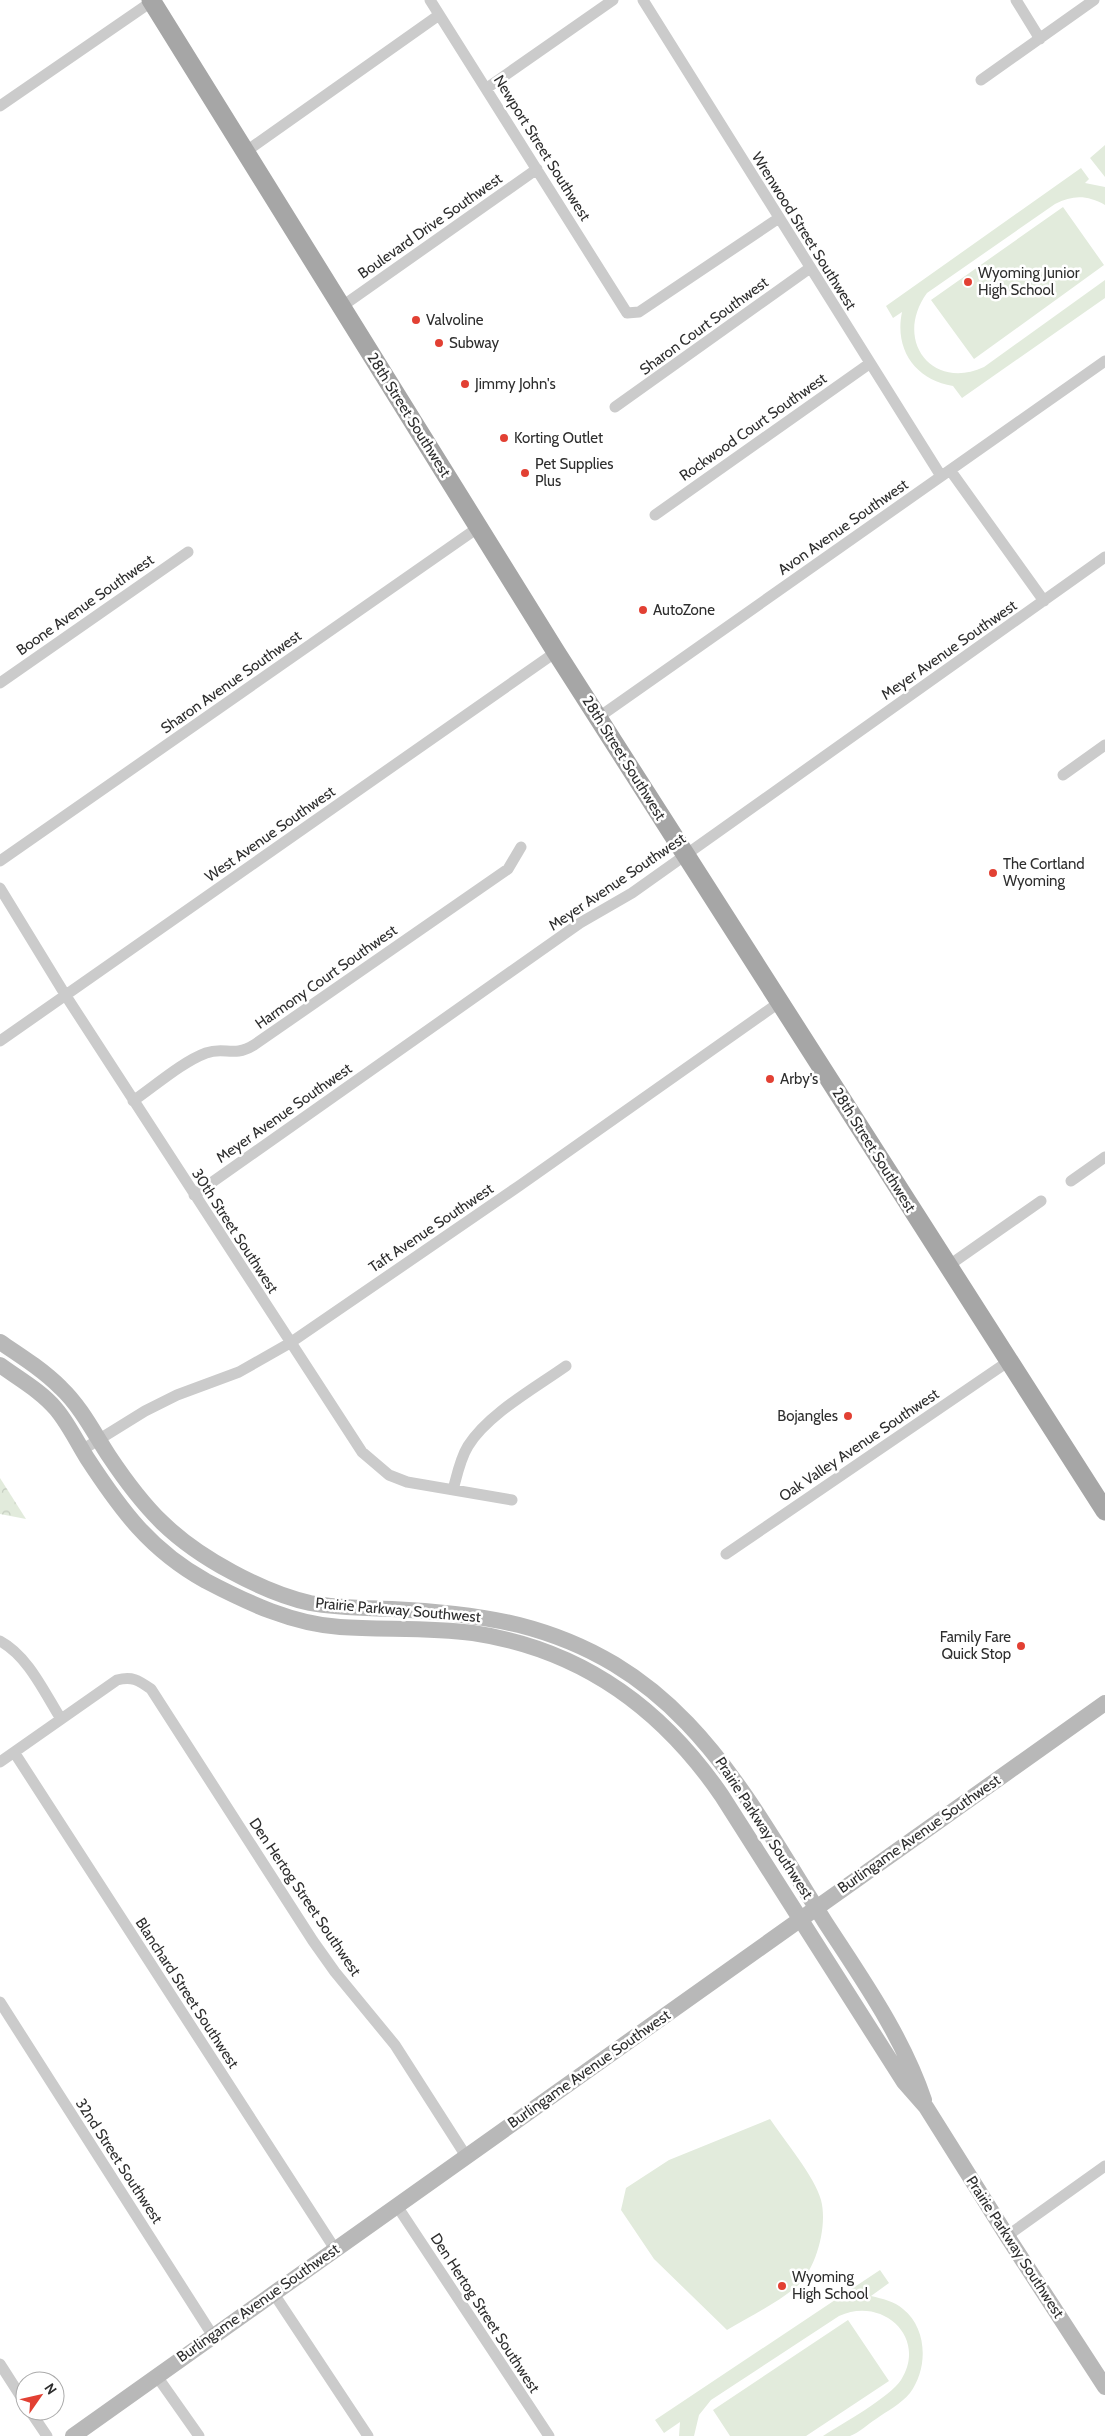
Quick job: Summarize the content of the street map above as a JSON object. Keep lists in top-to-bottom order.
{
  "streets": {
    "main road": ["28th Street Southwest"],
    "street": [
      "Newport Street Southwest",
      "Boulevard Drive Southwest",
      "Wrenwood Street Southwest",
      "Sharon Court Southwest",
      "Rockwood Court Southwest",
      "Avon Avenue Southwest",
      "Boone Avenue Southwest",
      "Meyer Avenue Southwest",
      "Sharon Avenue Southwest",
      "West Avenue Southwest",
      "Harmony Court Southwest",
      "Taft Avenue Southwest",
      "30th Street Southwest",
      "Oak Valley Avenue Southwest",
      "Prairie Parkway Southwest",
      "Burlingame Avenue Southwest",
      "Den Hertog Street Southwest",
      "Blanchard Street Southwest",
      "32nd Street Southwest"
    ]
  },
  "crossings": [
    ["Newport Street Southwest", "Boulevard Drive Southwest"],
    ["Newport Street Southwest", "Wrenwood Street Southwest"],
    ["Boulevard Drive Southwest", "28th Street Southwest"],
    ["Wrenwood Street Southwest", "Sharon Court Southwest"],
    ["Wrenwood Street Southwest", "Rockwood Court Southwest"],
    ["Wrenwood Street Southwest", "Avon Avenue Southwest"],
    ["Wrenwood Street Southwest", "Meyer Avenue Southwest"],
    ["28th Street Southwest", "Avon Avenue Southwest"],
    ["28th Street Southwest", "Meyer Avenue Southwest"],
    ["28th Street Southwest", "Sharon Avenue Southwest"],
    ["28th Street Southwest", "West Avenue Southwest"],
    ["28th Street Southwest", "Taft Avenue Southwest"],
    ["28th Street Southwest", "Oak Valley Avenue Southwest"],
    ["Meyer Avenue Southwest", "30th Street Southwest"],
    ["West Avenue Southwest", "30th Street Southwest"],
    ["Harmony Court Southwest", "30th Street Southwest"],
    ["Taft Avenue Southwest", "30th Street Southwest"],
    ["Taft Avenue Southwest", "Prairie Parkway Southwest"],
    ["Prairie Parkway Southwest", "Burlingame Avenue Southwest"],
    ["Burlingame Avenue Southwest", "Den Hertog Street Southwest"],
    ["Burlingame Avenue Southwest", "Blanchard Street Southwest"],
    ["Burlingame Avenue Southwest", "32nd Street Southwest"]
  ],
  "places": [
    "Wyoming Junior High School",
    "Valvoline",
    "Subway",
    "Jimmy John's",
    "Korting Outlet",
    "Pet Supplies Plus",
    "AutoZone",
    "The Cortland Wyoming",
    "Arby's",
    "Bojangles",
    "Family Fare Quick Stop",
    "Wyoming High School"
  ],
  "north": "top right"
}
